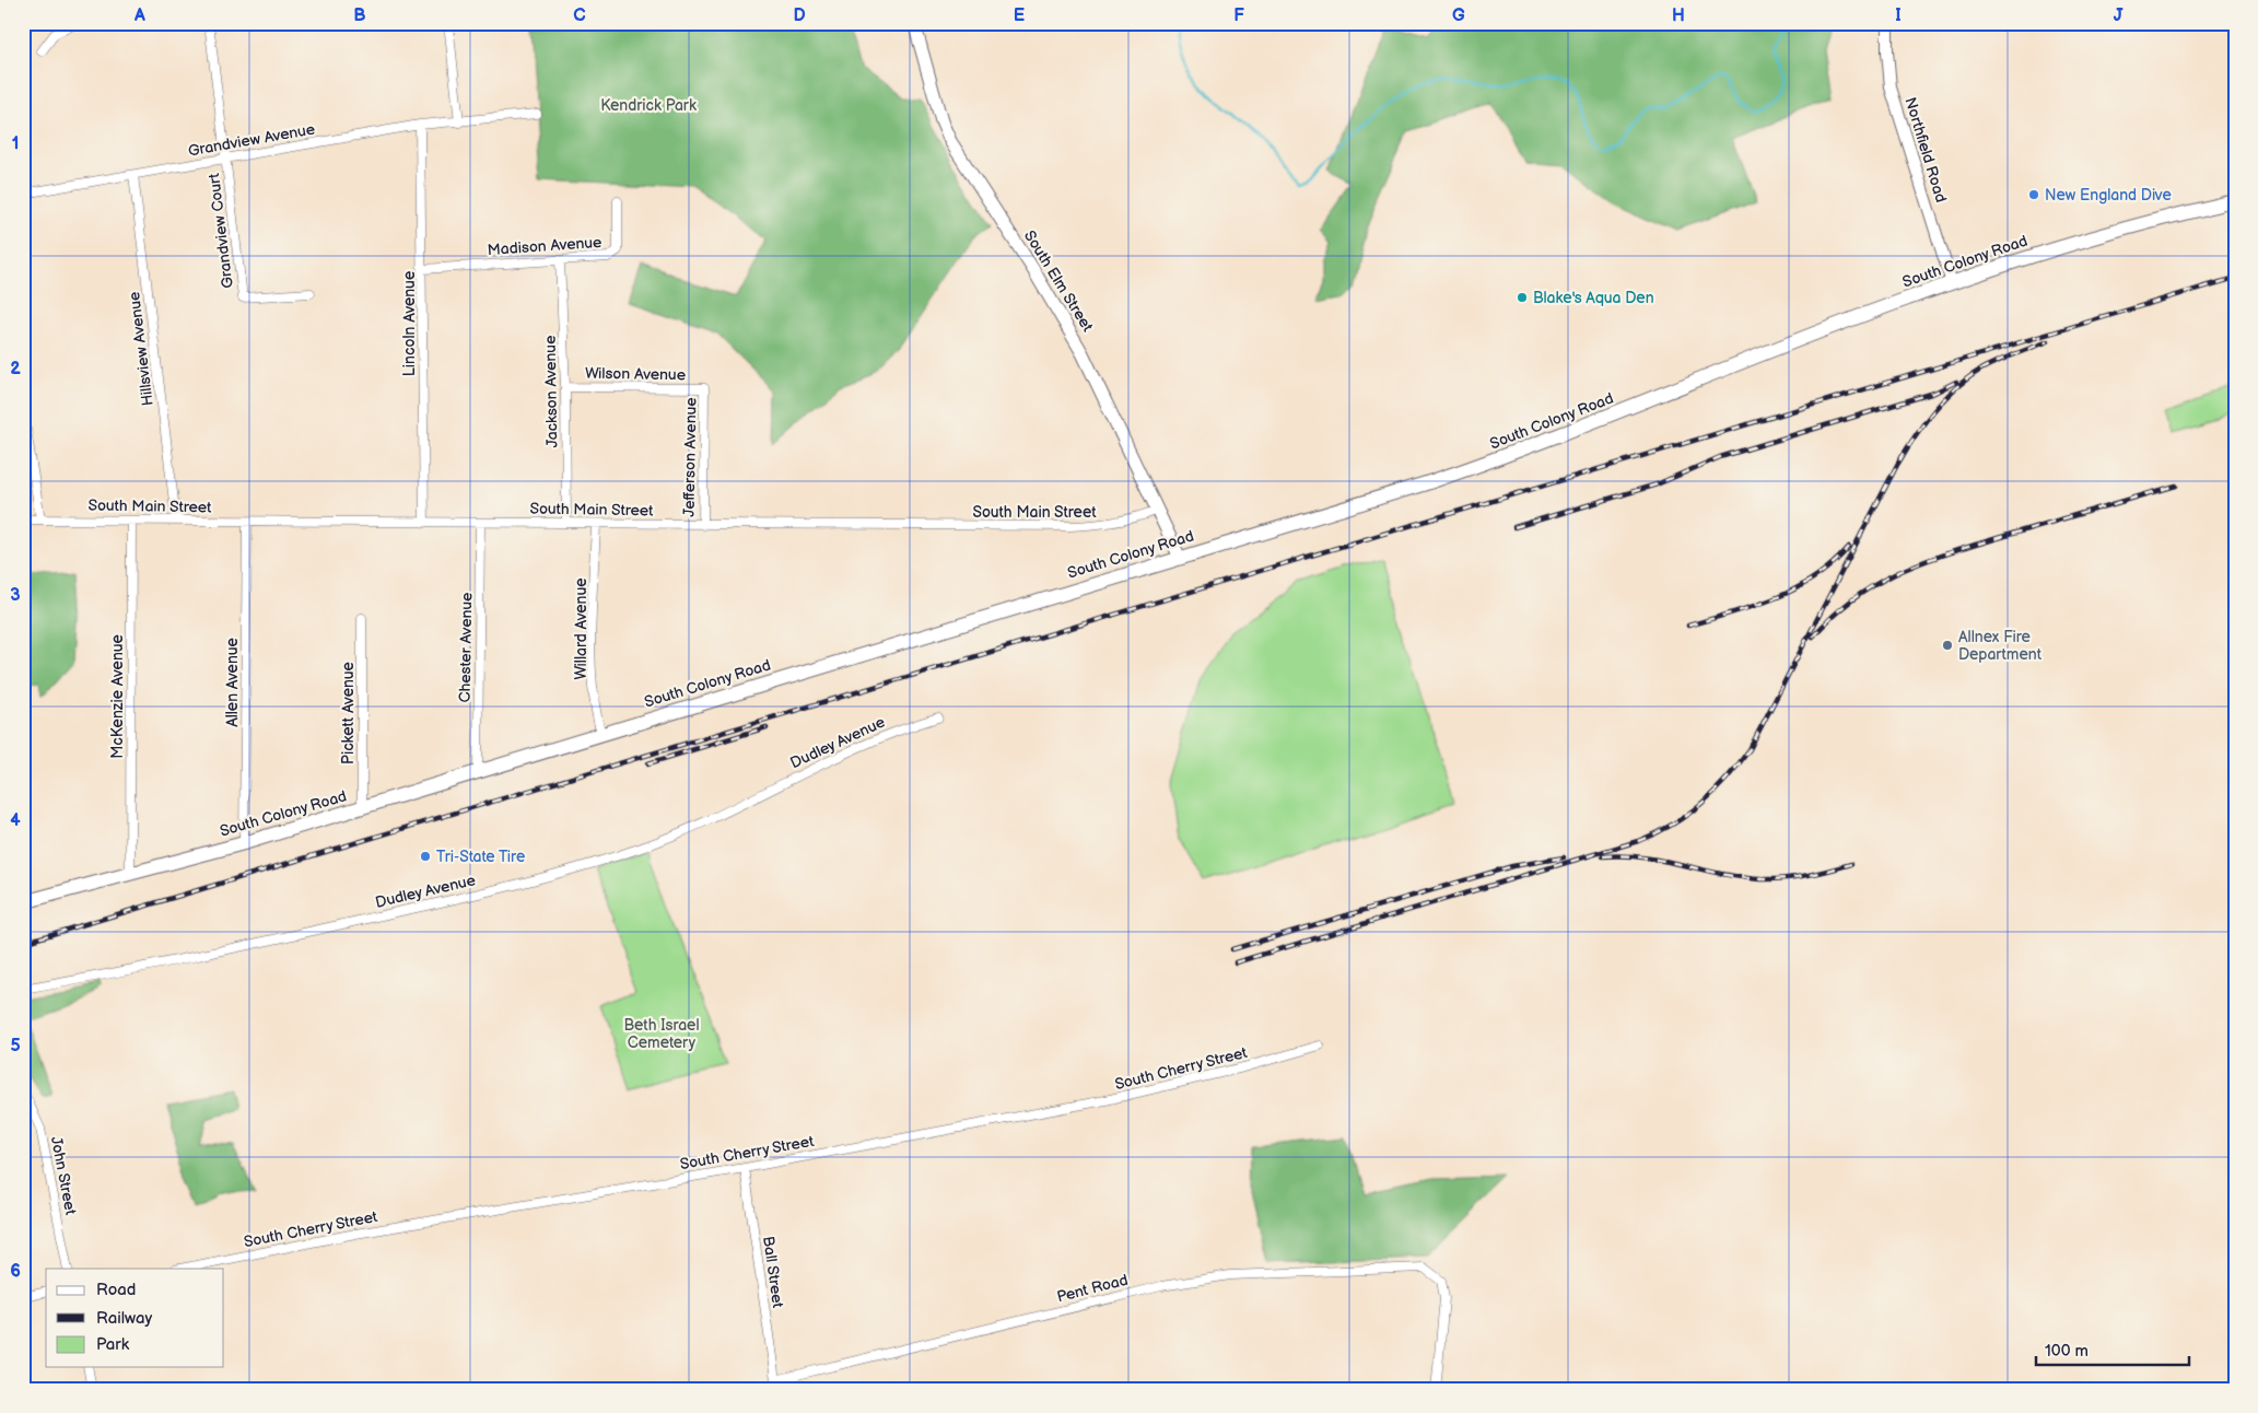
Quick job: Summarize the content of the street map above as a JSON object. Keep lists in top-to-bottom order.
{
  "streets": {
    "main road": ["South Colony Road", "South Elm Street"],
    "street": [
      "Grandview Avenue",
      "Northfield Road",
      "Grandview Court",
      "Madison Avenue",
      "Lincoln Avenue",
      "Hillsview Avenue",
      "Wilson Avenue",
      "Jackson Avenue",
      "Jefferson Avenue",
      "South Main Street",
      "Willard Avenue",
      "Chester Avenue",
      "Allen Avenue",
      "McKenzie Avenue",
      "Pickett Avenue",
      "Dudley Avenue",
      "South Cherry Street",
      "John Street",
      "Ball Street",
      "Pent Road"
    ]
  },
  "crossings": [
    ["Grandview Avenue", "Grandview Court"],
    ["Grandview Avenue", "Lincoln Avenue"],
    ["Grandview Avenue", "Hillsview Avenue"],
    ["Northfield Road", "South Colony Road"],
    ["Madison Avenue", "Lincoln Avenue"],
    ["Madison Avenue", "Jackson Avenue"],
    ["South Colony Road", "South Elm Street"],
    ["South Colony Road", "Willard Avenue"],
    ["South Colony Road", "Chester Avenue"],
    ["South Colony Road", "Allen Avenue"],
    ["South Colony Road", "McKenzie Avenue"],
    ["South Colony Road", "Pickett Avenue"],
    ["South Elm Street", "South Main Street"],
    ["Lincoln Avenue", "South Main Street"],
    ["Hillsview Avenue", "South Main Street"],
    ["Wilson Avenue", "Jackson Avenue"],
    ["Wilson Avenue", "Jefferson Avenue"],
    ["Jackson Avenue", "South Main Street"],
    ["Jefferson Avenue", "South Main Street"],
    ["South Main Street", "Willard Avenue"],
    ["South Main Street", "Chester Avenue"],
    ["South Main Street", "Allen Avenue"],
    ["South Main Street", "McKenzie Avenue"],
    ["South Cherry Street", "Ball Street"],
    ["Ball Street", "Pent Road"]
  ],
  "parks": ["Kendrick Park", "Beth Israel Cemetery"],
  "places": [
    "New England Dive",
    "Blake's Aqua Den",
    "Allnex Fire Department",
    "Tri-State Tire"
  ],
  "legend": ["Road", "Railway", "Park"],
  "scale_bar": "100 m",
  "grid": {
    "columns": [
      "A",
      "B",
      "C",
      "D",
      "E",
      "F",
      "G",
      "H",
      "I",
      "J"
    ],
    "rows": [
      "1",
      "2",
      "3",
      "4",
      "5",
      "6"
    ]
  }
}
